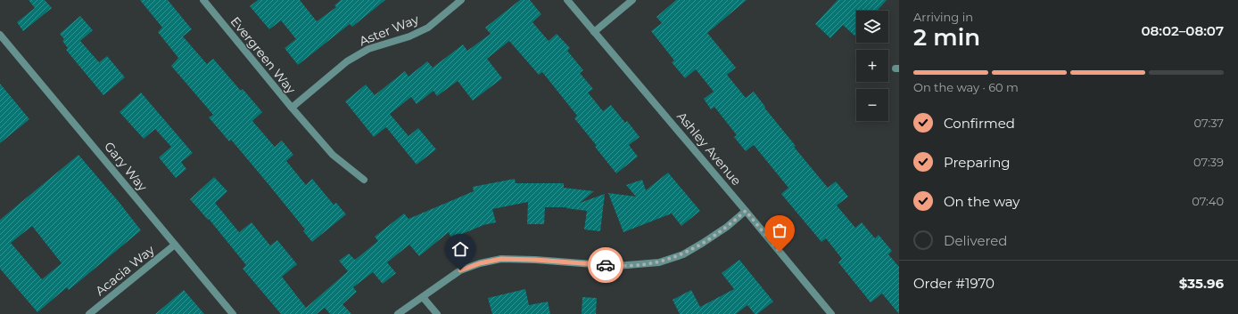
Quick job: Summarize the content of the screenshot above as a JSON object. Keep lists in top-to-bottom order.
{
  "streets": {
    "street": [
      "Aster Way",
      "Evergreen Way",
      "Ashley Avenue",
      "Gary Way",
      "Acacia Way"
    ]
  },
  "crossings": [
    ["Aster Way", "Evergreen Way"],
    ["Gary Way", "Acacia Way"]
  ],
  "page": {
    "heading": ["2 min", "Arriving in", "08:02–08:07"],
    "panel": ["Order #1970", "$35.96"],
    "map_buttons": ["+", "−"],
    "bar": "On the way · 60 m",
    "list": [
      ["Confirmed", "07:37"],
      ["Preparing", "07:39"],
      ["On the way", "07:40"],
      "Delivered"
    ]
  }
}
